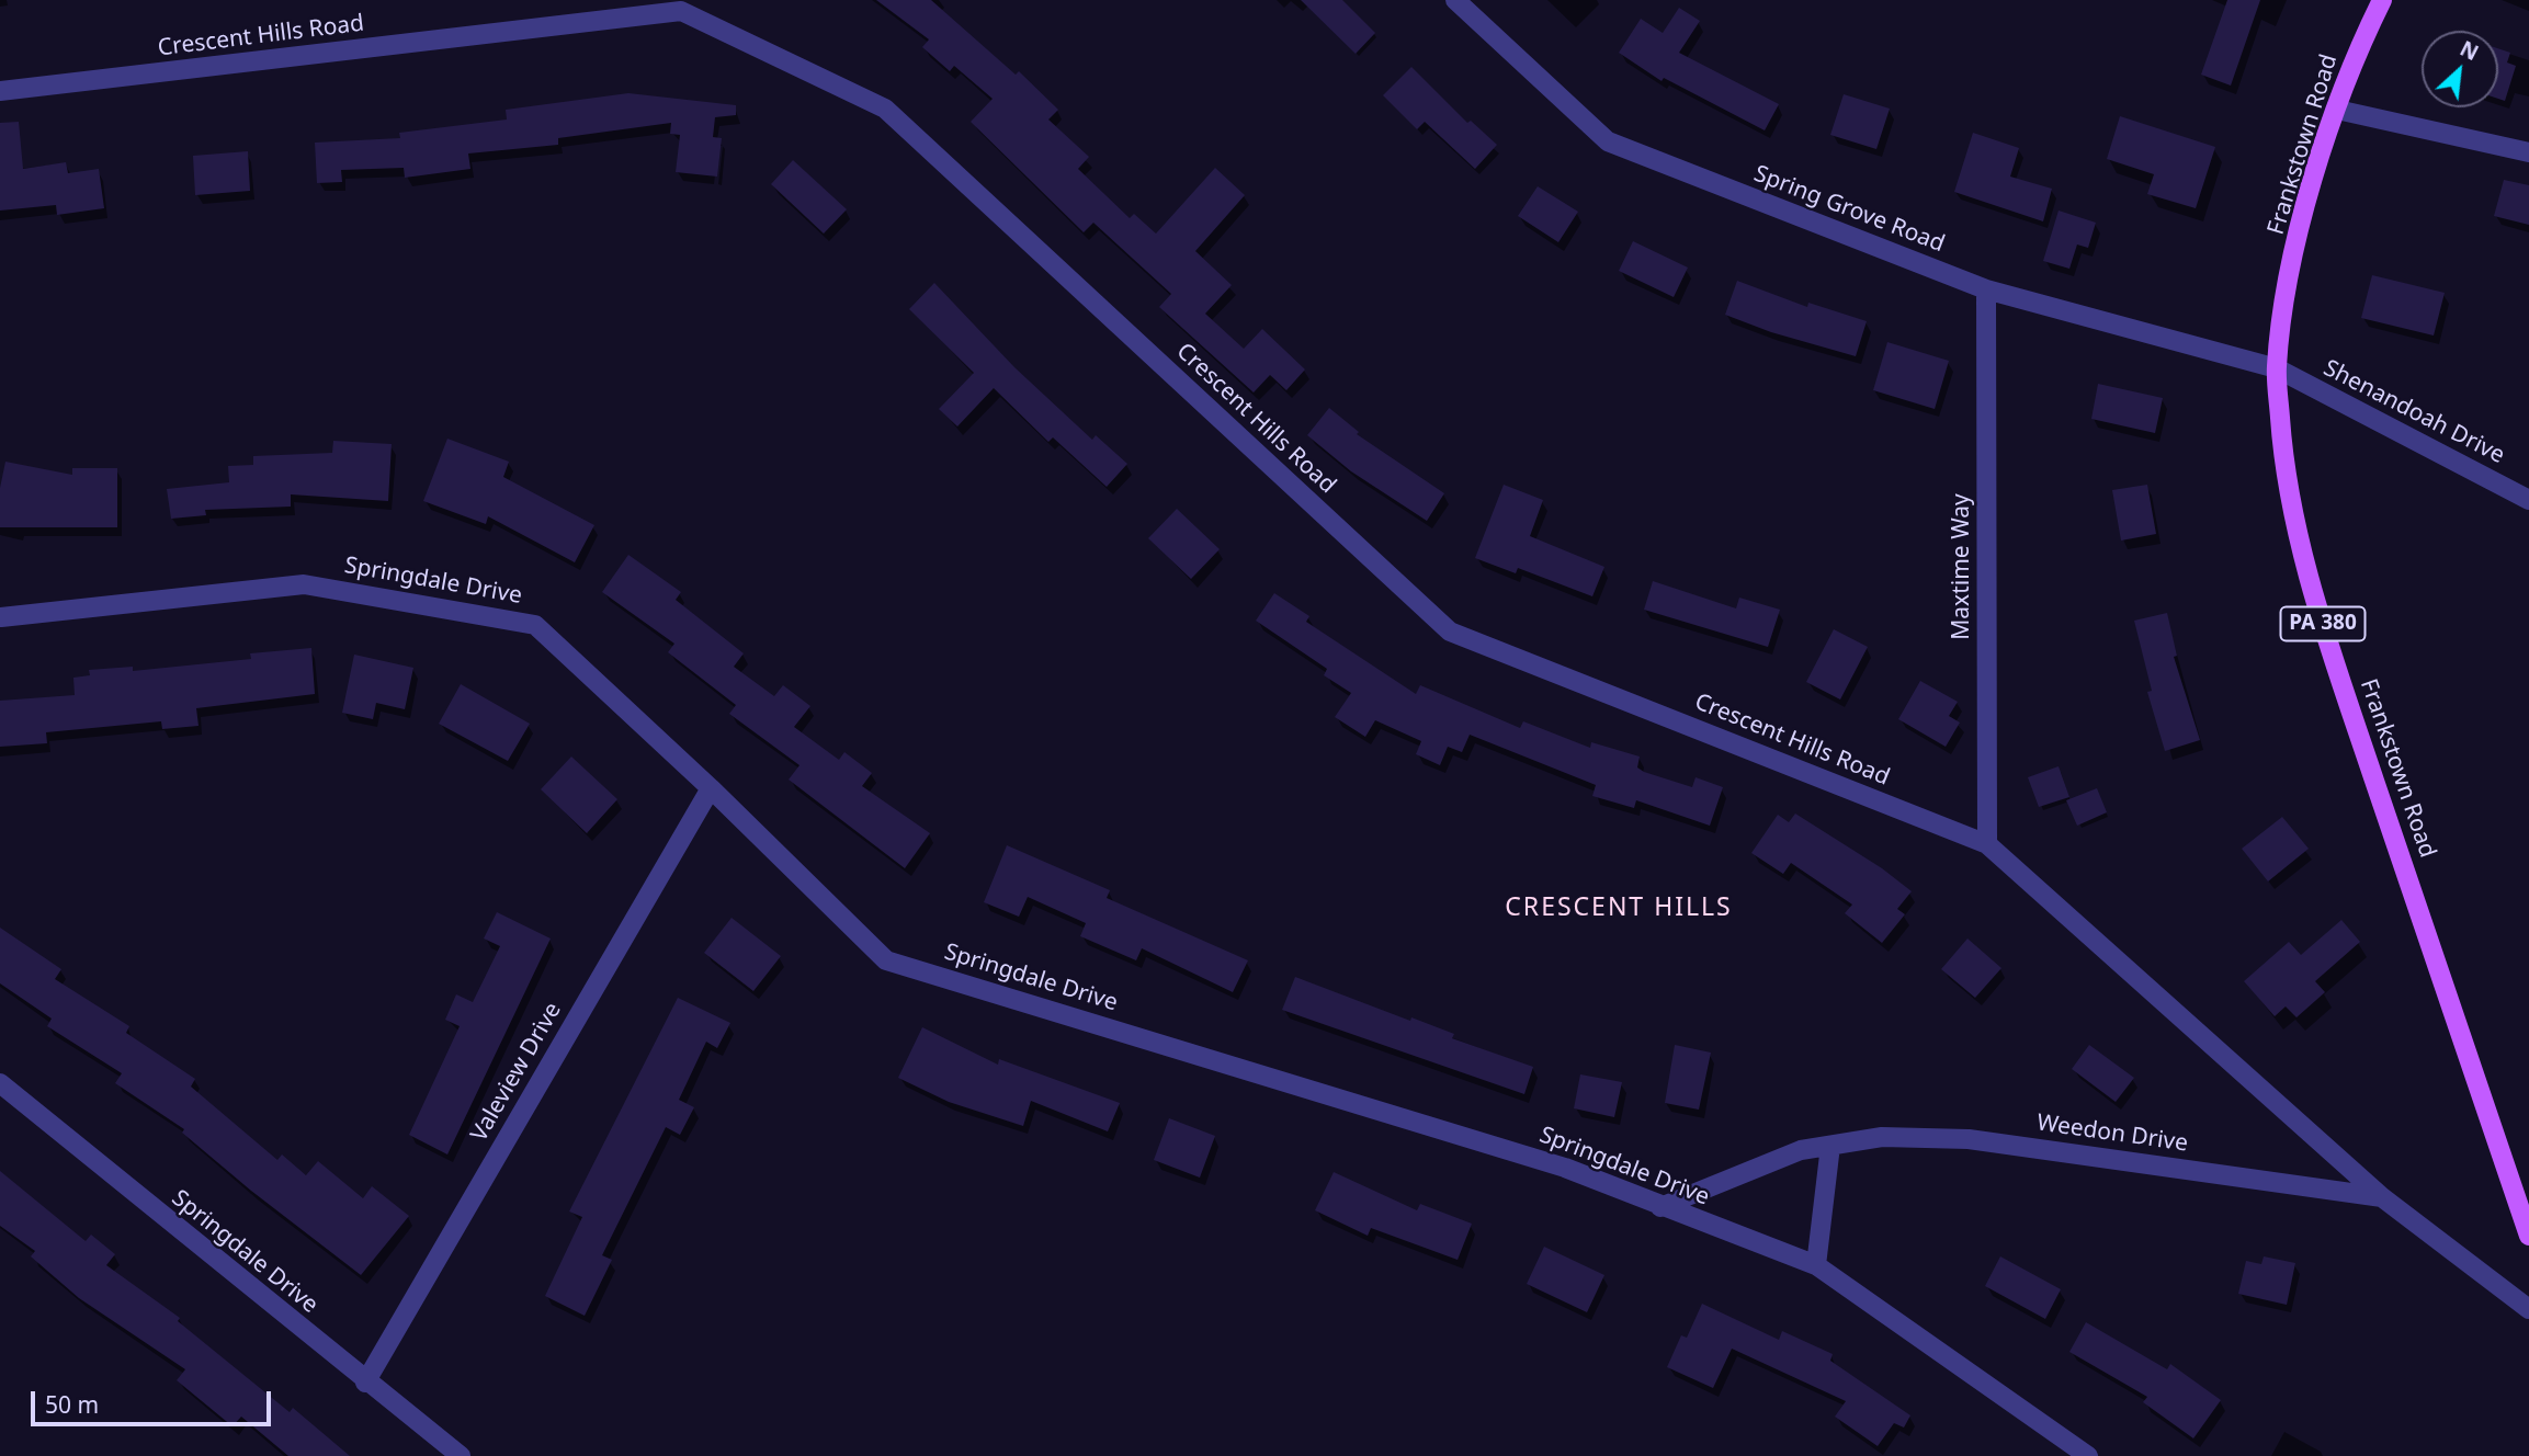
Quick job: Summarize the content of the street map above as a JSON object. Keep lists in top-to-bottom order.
{
  "streets": {
    "main road": ["Frankstown Road", "PA 380"],
    "street": [
      "Crescent Hills Road",
      "Spring Grove Road",
      "Shenandoah Drive",
      "Maxtime Way",
      "Springdale Drive",
      "Valeview Drive",
      "Weedon Drive"
    ]
  },
  "crossings": [
    ["Crescent Hills Road", "Maxtime Way"],
    ["Crescent Hills Road", "Weedon Drive"],
    ["Frankstown Road", "Spring Grove Road"],
    ["Frankstown Road", "Shenandoah Drive"],
    ["Spring Grove Road", "Shenandoah Drive"],
    ["Spring Grove Road", "Maxtime Way"],
    ["Springdale Drive", "Valeview Drive"],
    ["Springdale Drive", "Weedon Drive"]
  ],
  "districts": ["CRESCENT HILLS"],
  "scale_bar": "50 m",
  "north": "top right"
}
